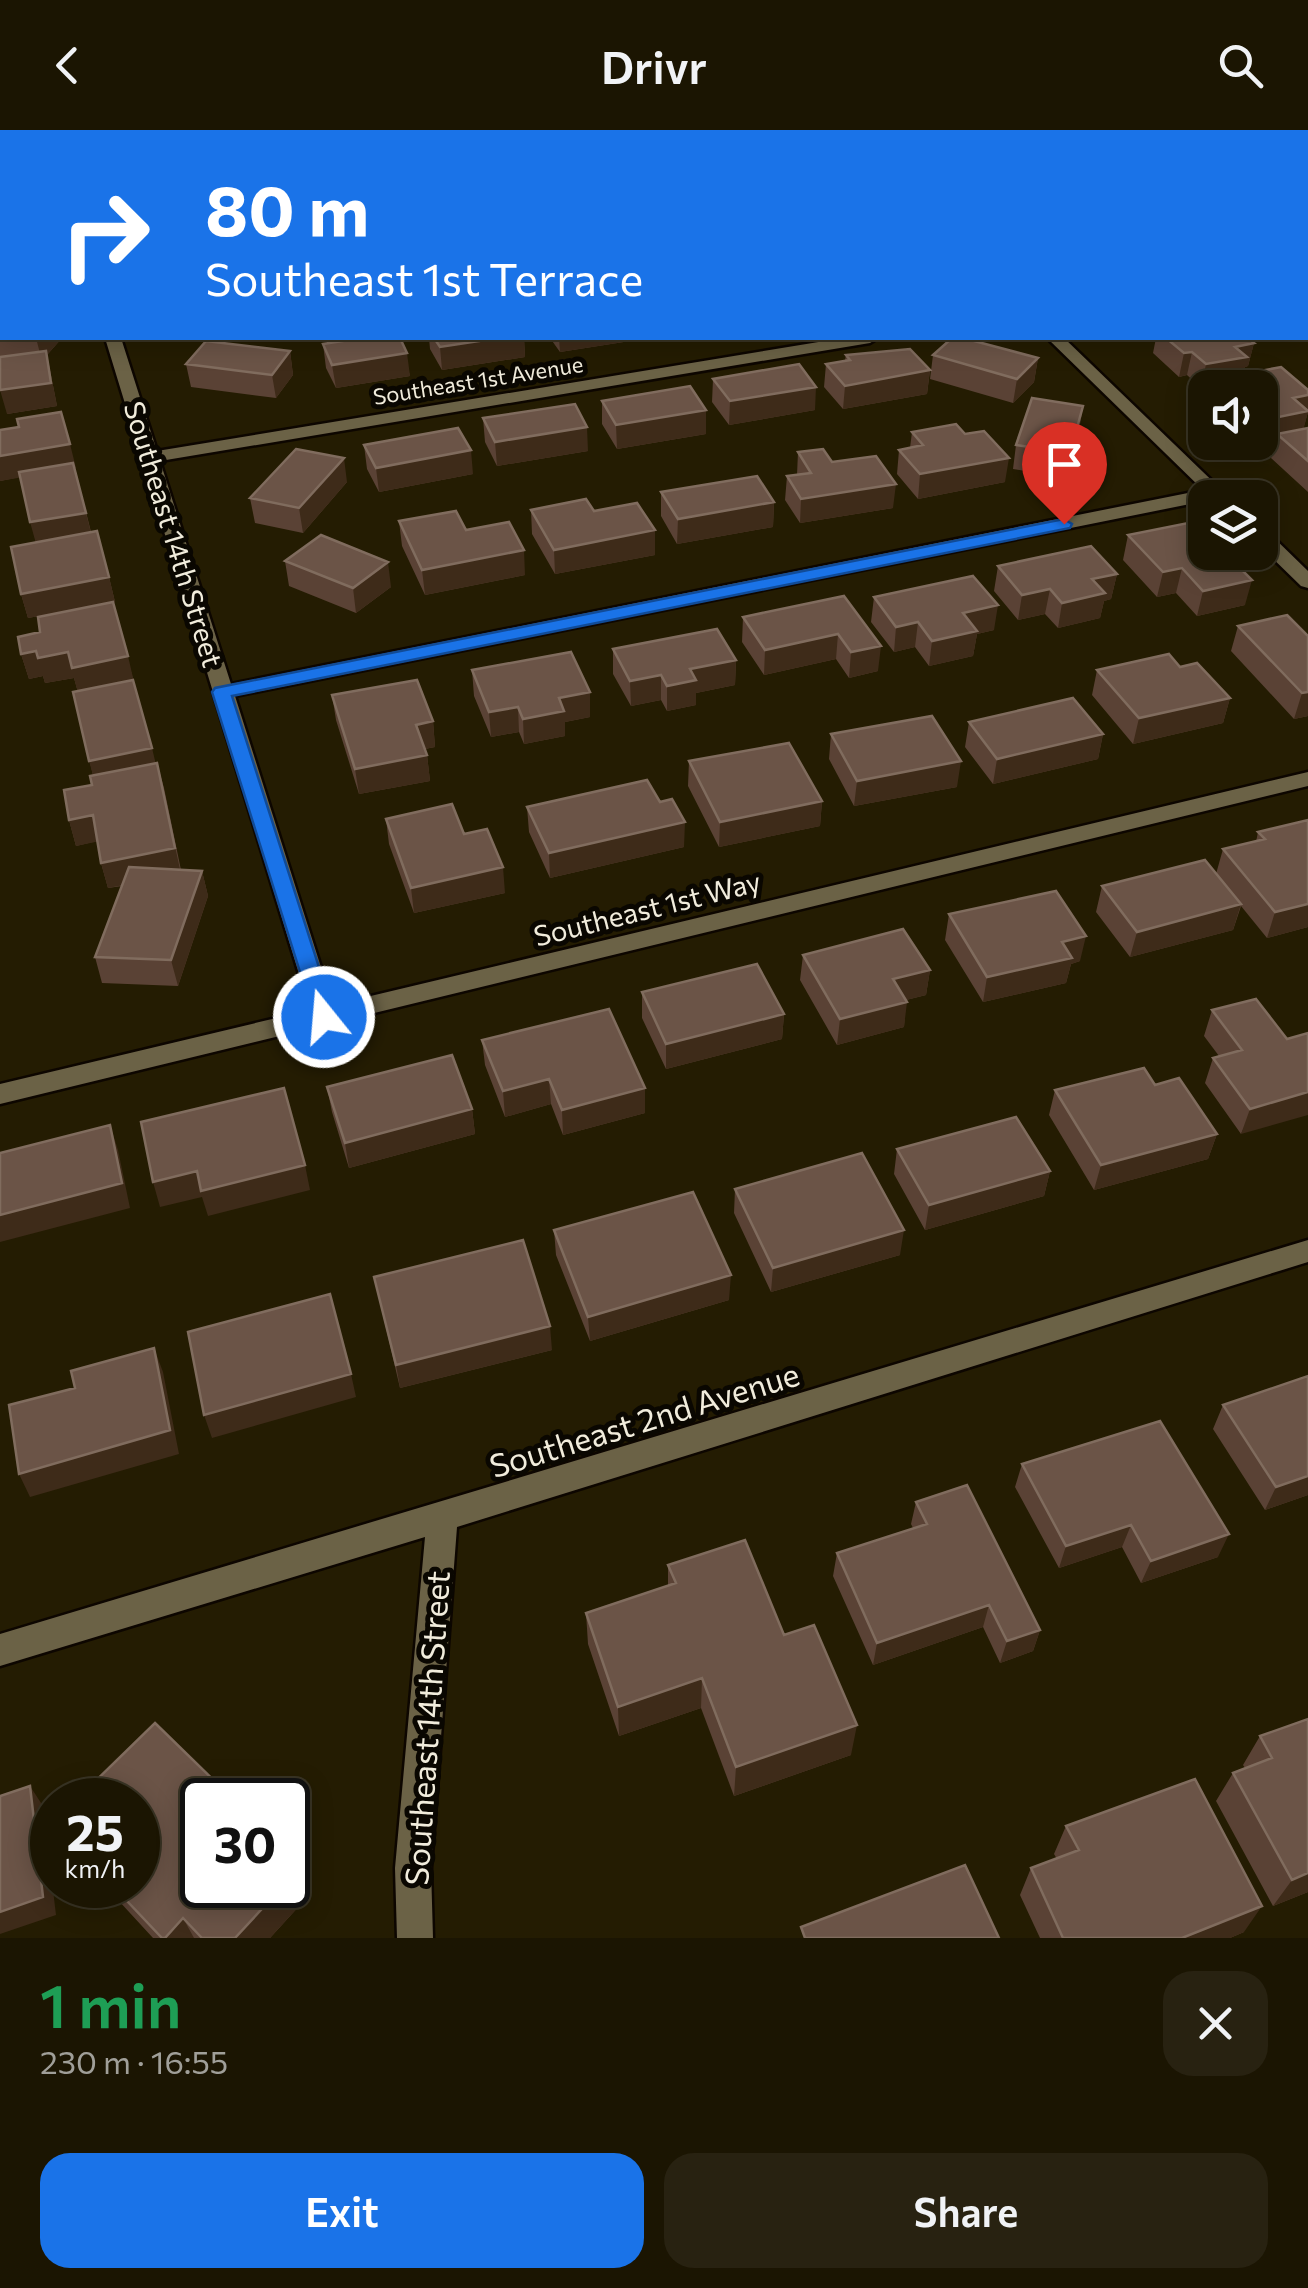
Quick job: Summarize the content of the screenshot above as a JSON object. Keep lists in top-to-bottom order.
{
  "streets": {
    "street": [
      "Southeast 1st Avenue",
      "Southeast 14th Street",
      "Southeast 1st Way",
      "Southeast 2nd Avenue"
    ]
  },
  "crossings": [
    ["Southeast 1st Avenue", "Southeast 14th Street"],
    ["Southeast 14th Street", "Southeast 1st Way"],
    ["Southeast 14th Street", "Southeast 2nd Avenue"]
  ],
  "page": {
    "header": "Drivr",
    "turn": ["80 m", "Southeast 1st Terrace"],
    "speed": "25 km/h",
    "limit": "30",
    "heading": ["1 min", "230 m · 16:55"],
    "buttons": ["Exit", "Share"]
  }
}
